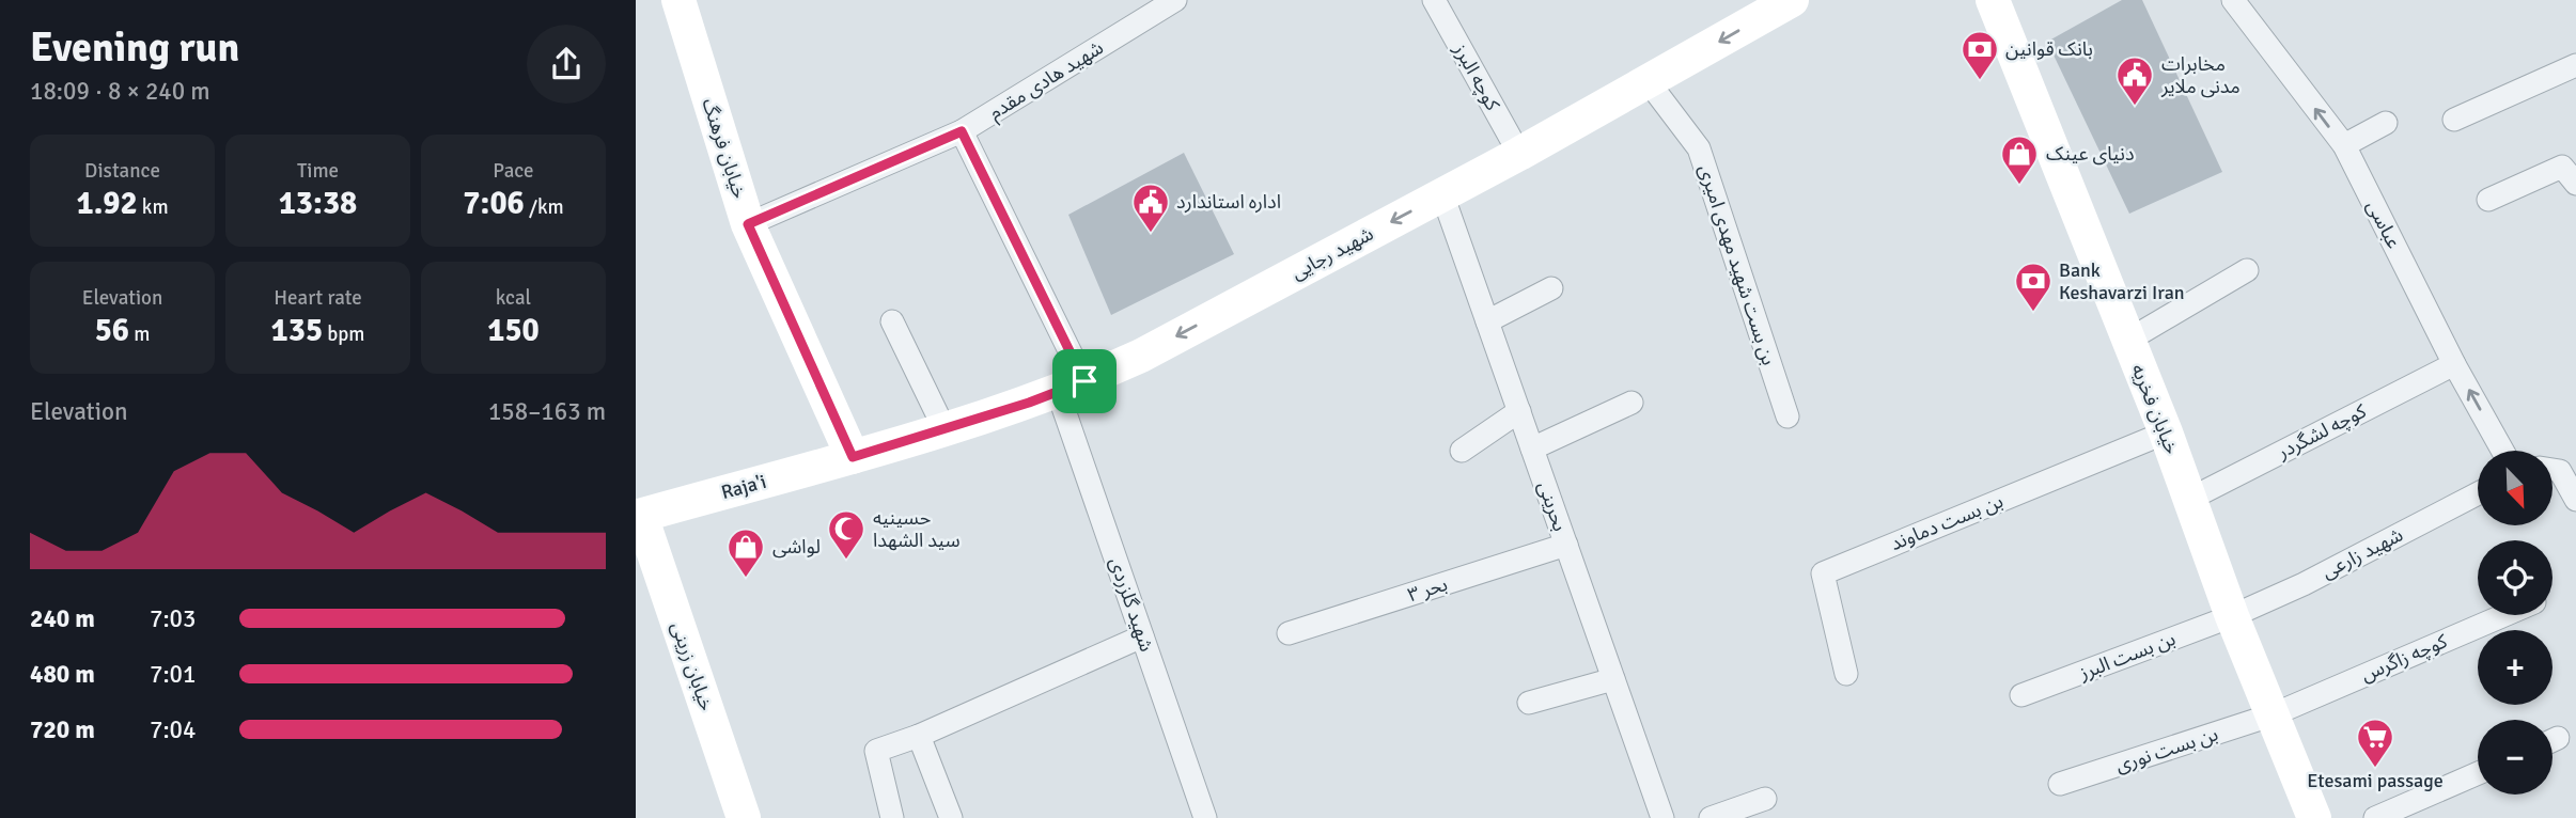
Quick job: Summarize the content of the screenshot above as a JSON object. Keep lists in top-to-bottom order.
{
  "streets": {
    "main road": [
      "خیابان فرهنگ",
      "شهید رجایی",
      "خیابان فخریه",
      "Raja'i",
      "خیابان زرینی"
    ],
    "street": [
      "کوچه البرز",
      "شهید هادی مقدم",
      "عباسی",
      "بن بست شهید مهدی امیری",
      "کوچه لشگردر",
      "بحرینی",
      "بن بست دماوند",
      "شهید زارعی",
      "بحر ۳",
      "شهید گلزردی",
      "بن بست البرز",
      "کوچه زاگرس",
      "بن بست نوری"
    ]
  },
  "crossings": [
    ["کوچه البرز", "شهید رجایی"],
    ["شهید هادی مقدم", "خیابان فرهنگ"],
    ["شهید هادی مقدم", "شهید گلزردی"],
    ["خیابان فرهنگ", "شهید رجایی"],
    ["خیابان فرهنگ", "Raja'i"],
    ["عباسی", "کوچه لشگردر"],
    ["شهید رجایی", "بن بست شهید مهدی امیری"],
    ["شهید رجایی", "Raja'i"],
    ["شهید رجایی", "بحرینی"],
    ["شهید رجایی", "شهید گلزردی"],
    ["خیابان فخریه", "کوچه لشگردر"],
    ["خیابان فخریه", "بن بست دماوند"],
    ["خیابان فخریه", "شهید زارعی"],
    ["خیابان فخریه", "بن بست البرز"],
    ["خیابان فخریه", "کوچه زاگرس"],
    ["خیابان فخریه", "بن بست نوری"],
    ["Raja'i", "خیابان زرینی"],
    ["بحرینی", "بحر ۳"],
    ["شهید زارعی", "بن بست البرز"],
    ["کوچه زاگرس", "بن بست نوری"]
  ],
  "one_way": ["عباسی", "شهید رجایی"],
  "places": {
    "bank": ["بانک قوانین", "Bank Keshavarzi Iran"],
    "public building": ["مخابرات مدنی ملایر", "اداره استاندارد"],
    "shop": ["دنیای عینک", "لواشی"],
    "mosque": ["حسینیه سید الشهدا"],
    "supermarket": ["Etesami passage"]
  },
  "north": "bottom right",
  "page": {
    "heading": ["Evening run", "18:09 · 8 × 240 m"],
    "stats": [
      ["Distance", "1.92 km"],
      ["Time", "13:38"],
      ["Pace", "7:06 /km"],
      ["Elevation", "56 m"],
      ["Heart rate", "135 bpm"],
      ["kcal", "150"]
    ],
    "chart": ["Elevation", "158–163 m"],
    "map_buttons": ["+", "−"],
    "list": [
      {
        "name": "240 m",
        "note": "7:03"
      },
      {
        "name": "480 m",
        "note": "7:01"
      },
      {
        "name": "720 m",
        "note": "7:04"
      }
    ]
  }
}
